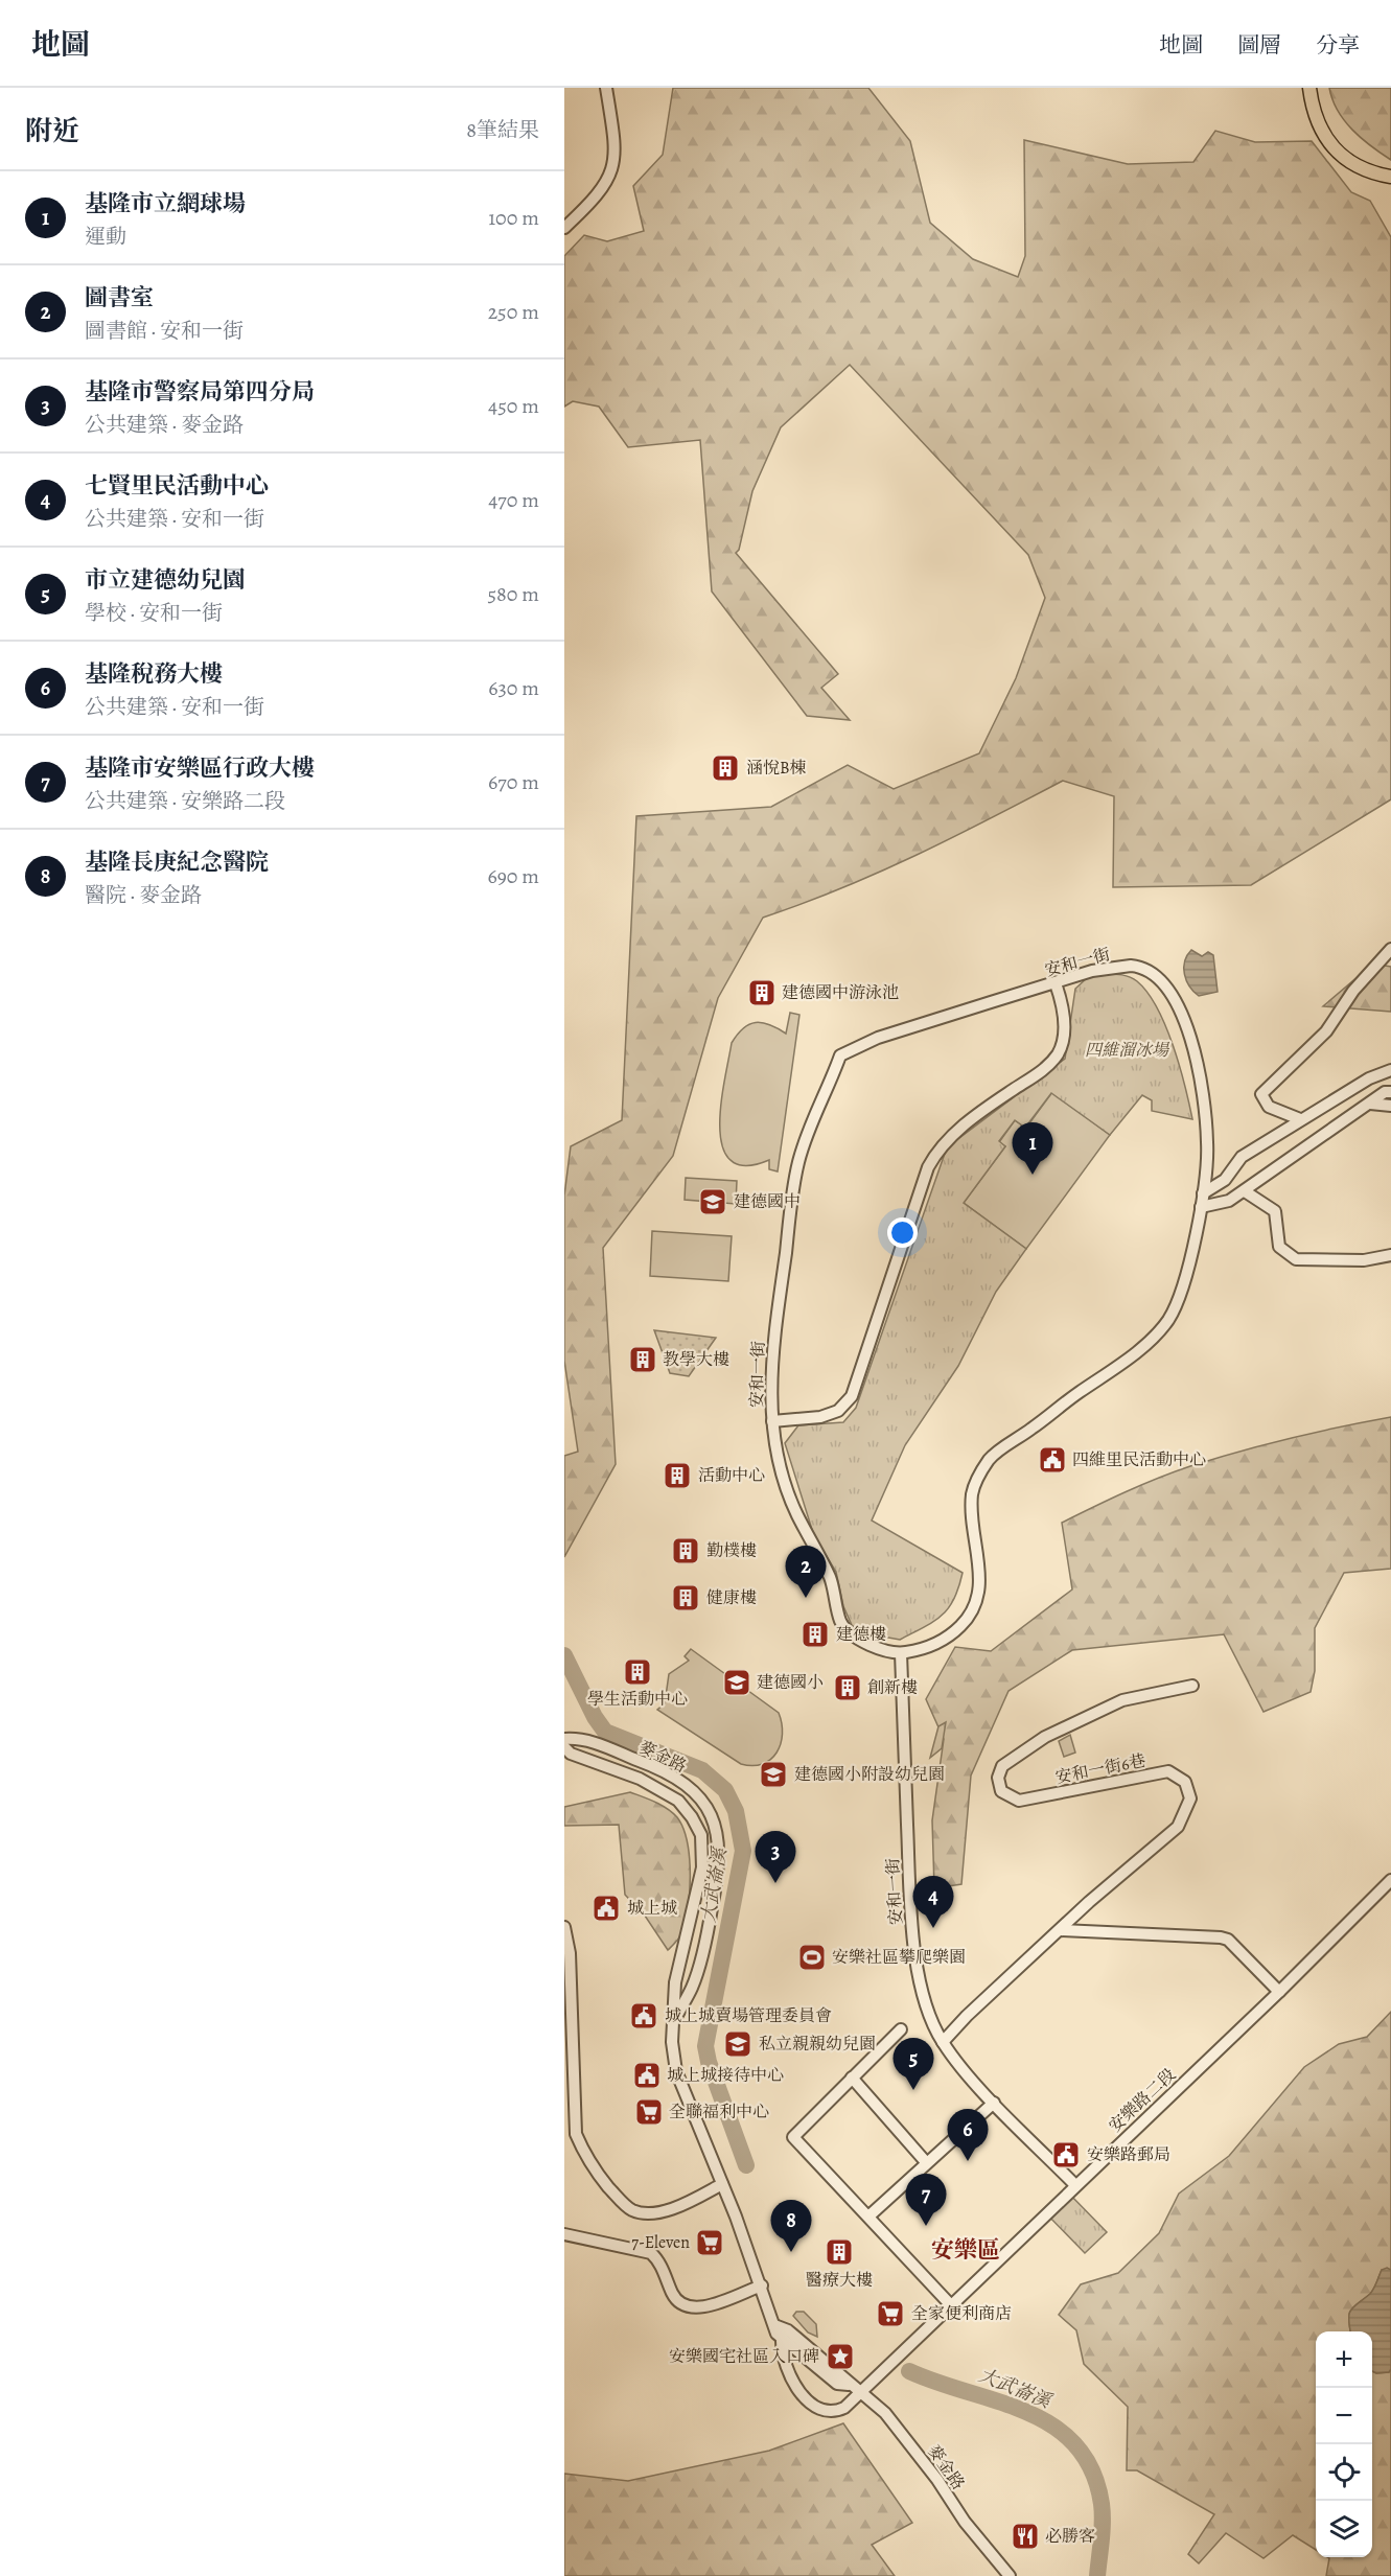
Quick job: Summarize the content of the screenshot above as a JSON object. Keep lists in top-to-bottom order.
{
  "streets": {
    "street": [
      "安和一街",
      "麥金路",
      "安和一街6巷",
      "安樂路二段"
    ]
  },
  "crossings": [
    ["安和一街", "安和一街6巷"],
    ["安和一街", "安樂路二段"],
    ["麥金路", "安樂路二段"]
  ],
  "districts": ["安樂區"],
  "water": ["大武崙溪"],
  "parks": ["四維溜冰場"],
  "places": {
    "building": [
      "涵悅B棟",
      "建德國中游泳池",
      "教學大樓",
      "活動中心",
      "勤樸樓",
      "健康樓",
      "建德樓",
      "學生活動中心",
      "創新樓",
      "醫療大樓"
    ],
    "school or university": [
      "建德國中",
      "建德國小",
      "建德國小附設幼兒園",
      "私立親親幼兒園"
    ],
    "public building": [
      "四維里民活動中心",
      "城上城",
      "城上城賣場管理委員會",
      "城上城接待中心",
      "安樂路郵局"
    ],
    "sports": ["安樂社區攀爬樂園"],
    "supermarket": ["全聯福利中心", "7-Eleven", "全家便利商店"],
    "place": ["安樂國宅社區入口碑"],
    "restaurant": ["必勝客"]
  },
  "page": {
    "header": "地圖",
    "nav": ["地圖", "圖層", "分享"],
    "heading": ["附近", "8筆結果"],
    "list": [
      {
        "mark": "1",
        "name": "基隆市立網球場",
        "note": "運動",
        "value": "100 m"
      },
      {
        "mark": "2",
        "name": "圖書室",
        "note": "圖書館 · 安和一街",
        "value": "250 m"
      },
      {
        "mark": "3",
        "name": "基隆市警察局第四分局",
        "note": "公共建築 · 麥金路",
        "value": "450 m"
      },
      {
        "mark": "4",
        "name": "七賢里民活動中心",
        "note": "公共建築 · 安和一街",
        "value": "470 m"
      },
      {
        "mark": "5",
        "name": "市立建德幼兒園",
        "note": "學校 · 安和一街",
        "value": "580 m"
      },
      {
        "mark": "6",
        "name": "基隆稅務大樓",
        "note": "公共建築 · 安和一街",
        "value": "630 m"
      },
      {
        "mark": "7",
        "name": "基隆市安樂區行政大樓",
        "note": "公共建築 · 安樂路二段",
        "value": "670 m"
      },
      {
        "mark": "8",
        "name": "基隆長庚紀念醫院",
        "note": "醫院 · 麥金路",
        "value": "690 m"
      }
    ],
    "pins": [
      "1",
      "2",
      "3",
      "4",
      "5",
      "6",
      "7",
      "8"
    ],
    "map_buttons": ["+", "−"]
  }
}
